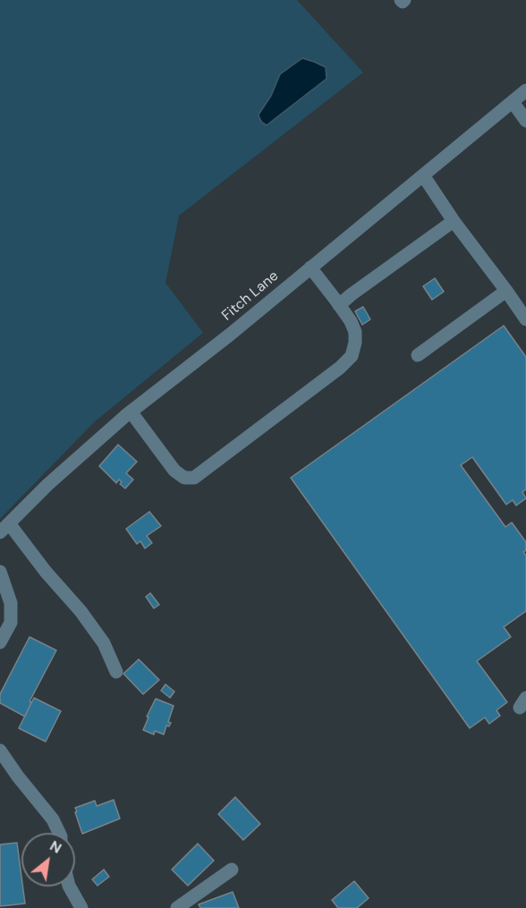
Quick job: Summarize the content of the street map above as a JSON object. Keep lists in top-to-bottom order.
{
  "streets": {
    "street": ["Fitch Lane"]
  },
  "north": "top right"
}
